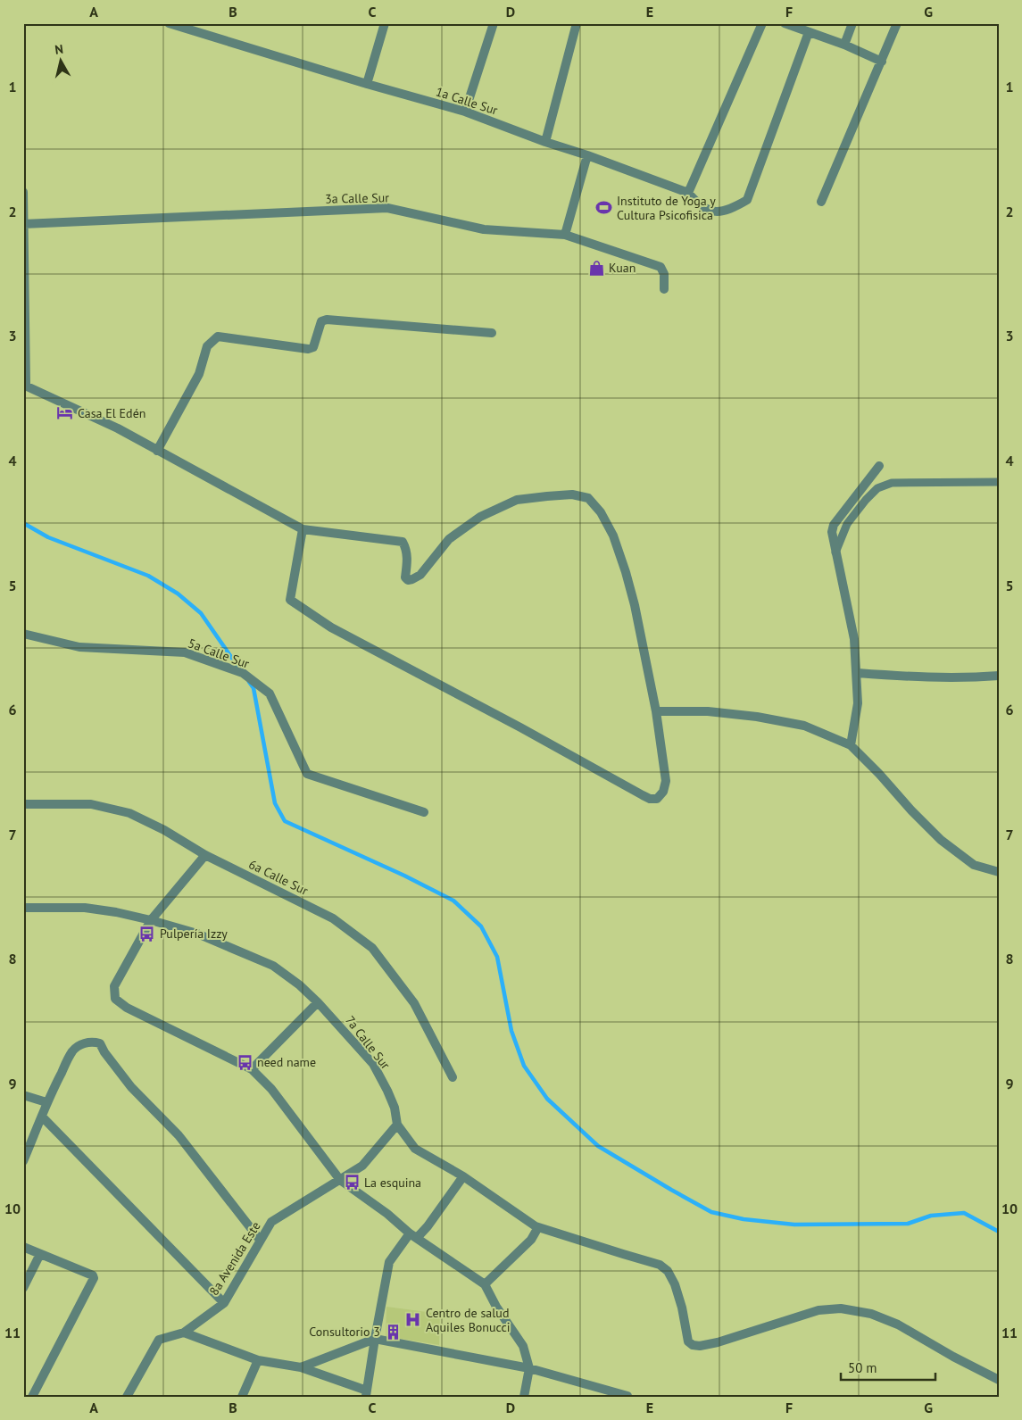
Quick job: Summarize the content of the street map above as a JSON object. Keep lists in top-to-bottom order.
{
  "streets": {
    "street": [
      "1a Calle Sur",
      "3a Calle Sur",
      "5a Calle Sur",
      "6a Calle Sur",
      "7a Calle Sur",
      "8a Avenida Este"
    ]
  },
  "crossings": [
    ["7a Calle Sur", "8a Avenida Este"]
  ],
  "places": {
    "sports": ["Instituto de Yoga y Cultura Psicofisica"],
    "shop": ["Kuan"],
    "hotel": ["Casa El Edén"],
    "bus stop": ["Pulpería Izzy", "need name", "La esquina"],
    "hospital": ["Centro de salud Aquiles Bonucci"],
    "building": ["Consultorio 3"]
  },
  "scale_bar": "50 m",
  "north": "top",
  "grid": {
    "columns": [
      "A",
      "B",
      "C",
      "D",
      "E",
      "F",
      "G"
    ],
    "rows": [
      "1",
      "2",
      "3",
      "4",
      "5",
      "6",
      "7",
      "8",
      "9",
      "10",
      "11"
    ]
  }
}
